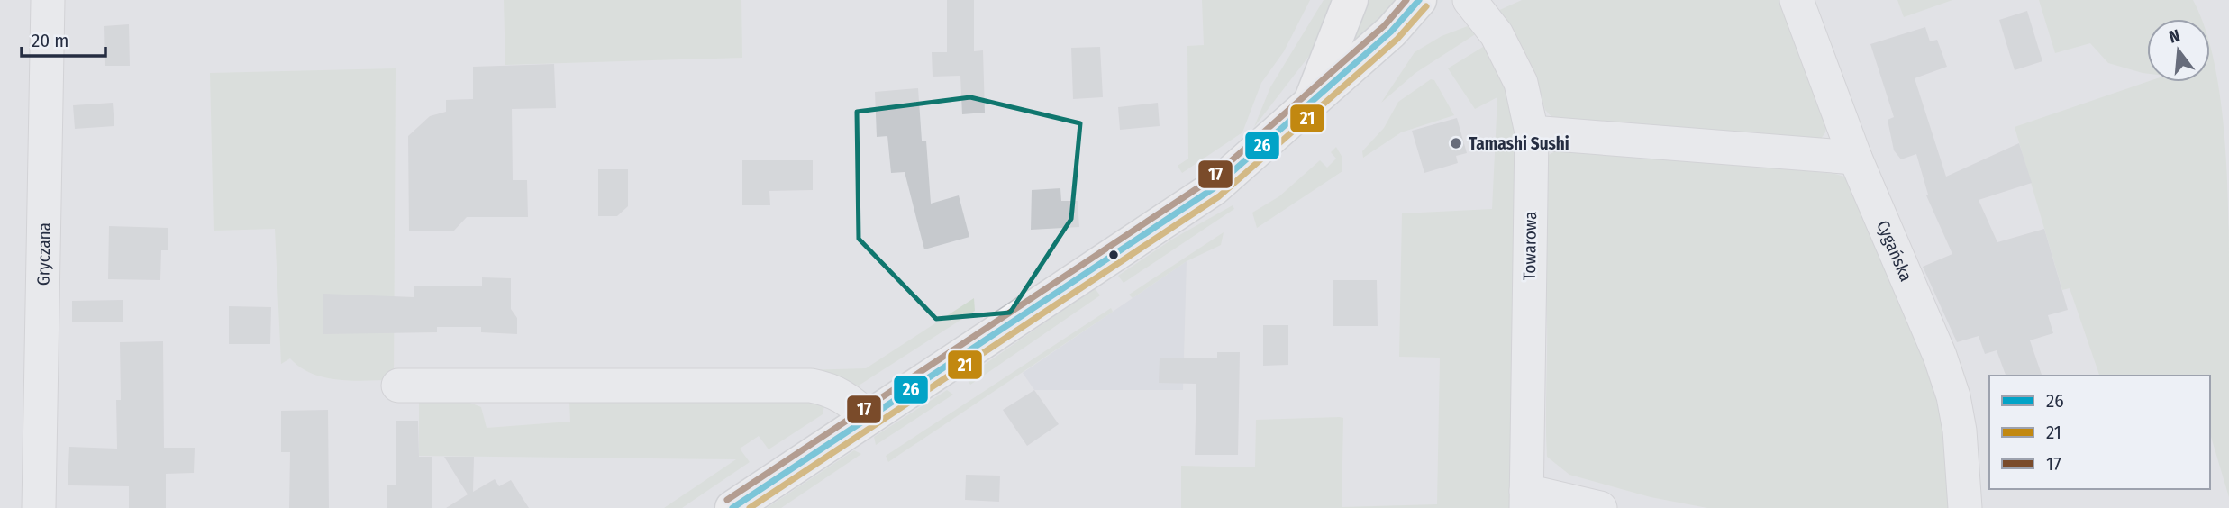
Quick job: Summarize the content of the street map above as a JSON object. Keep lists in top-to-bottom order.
{
  "streets": {
    "street": ["Towarowa", "Cygańska", "Gryczana"]
  },
  "places": ["Tamashi Sushi"],
  "lines": ["transit line 26", "transit line 17", "transit line 21"],
  "legend": ["26", "21", "17"],
  "scale_bar": "20 m",
  "north": "top"
}
